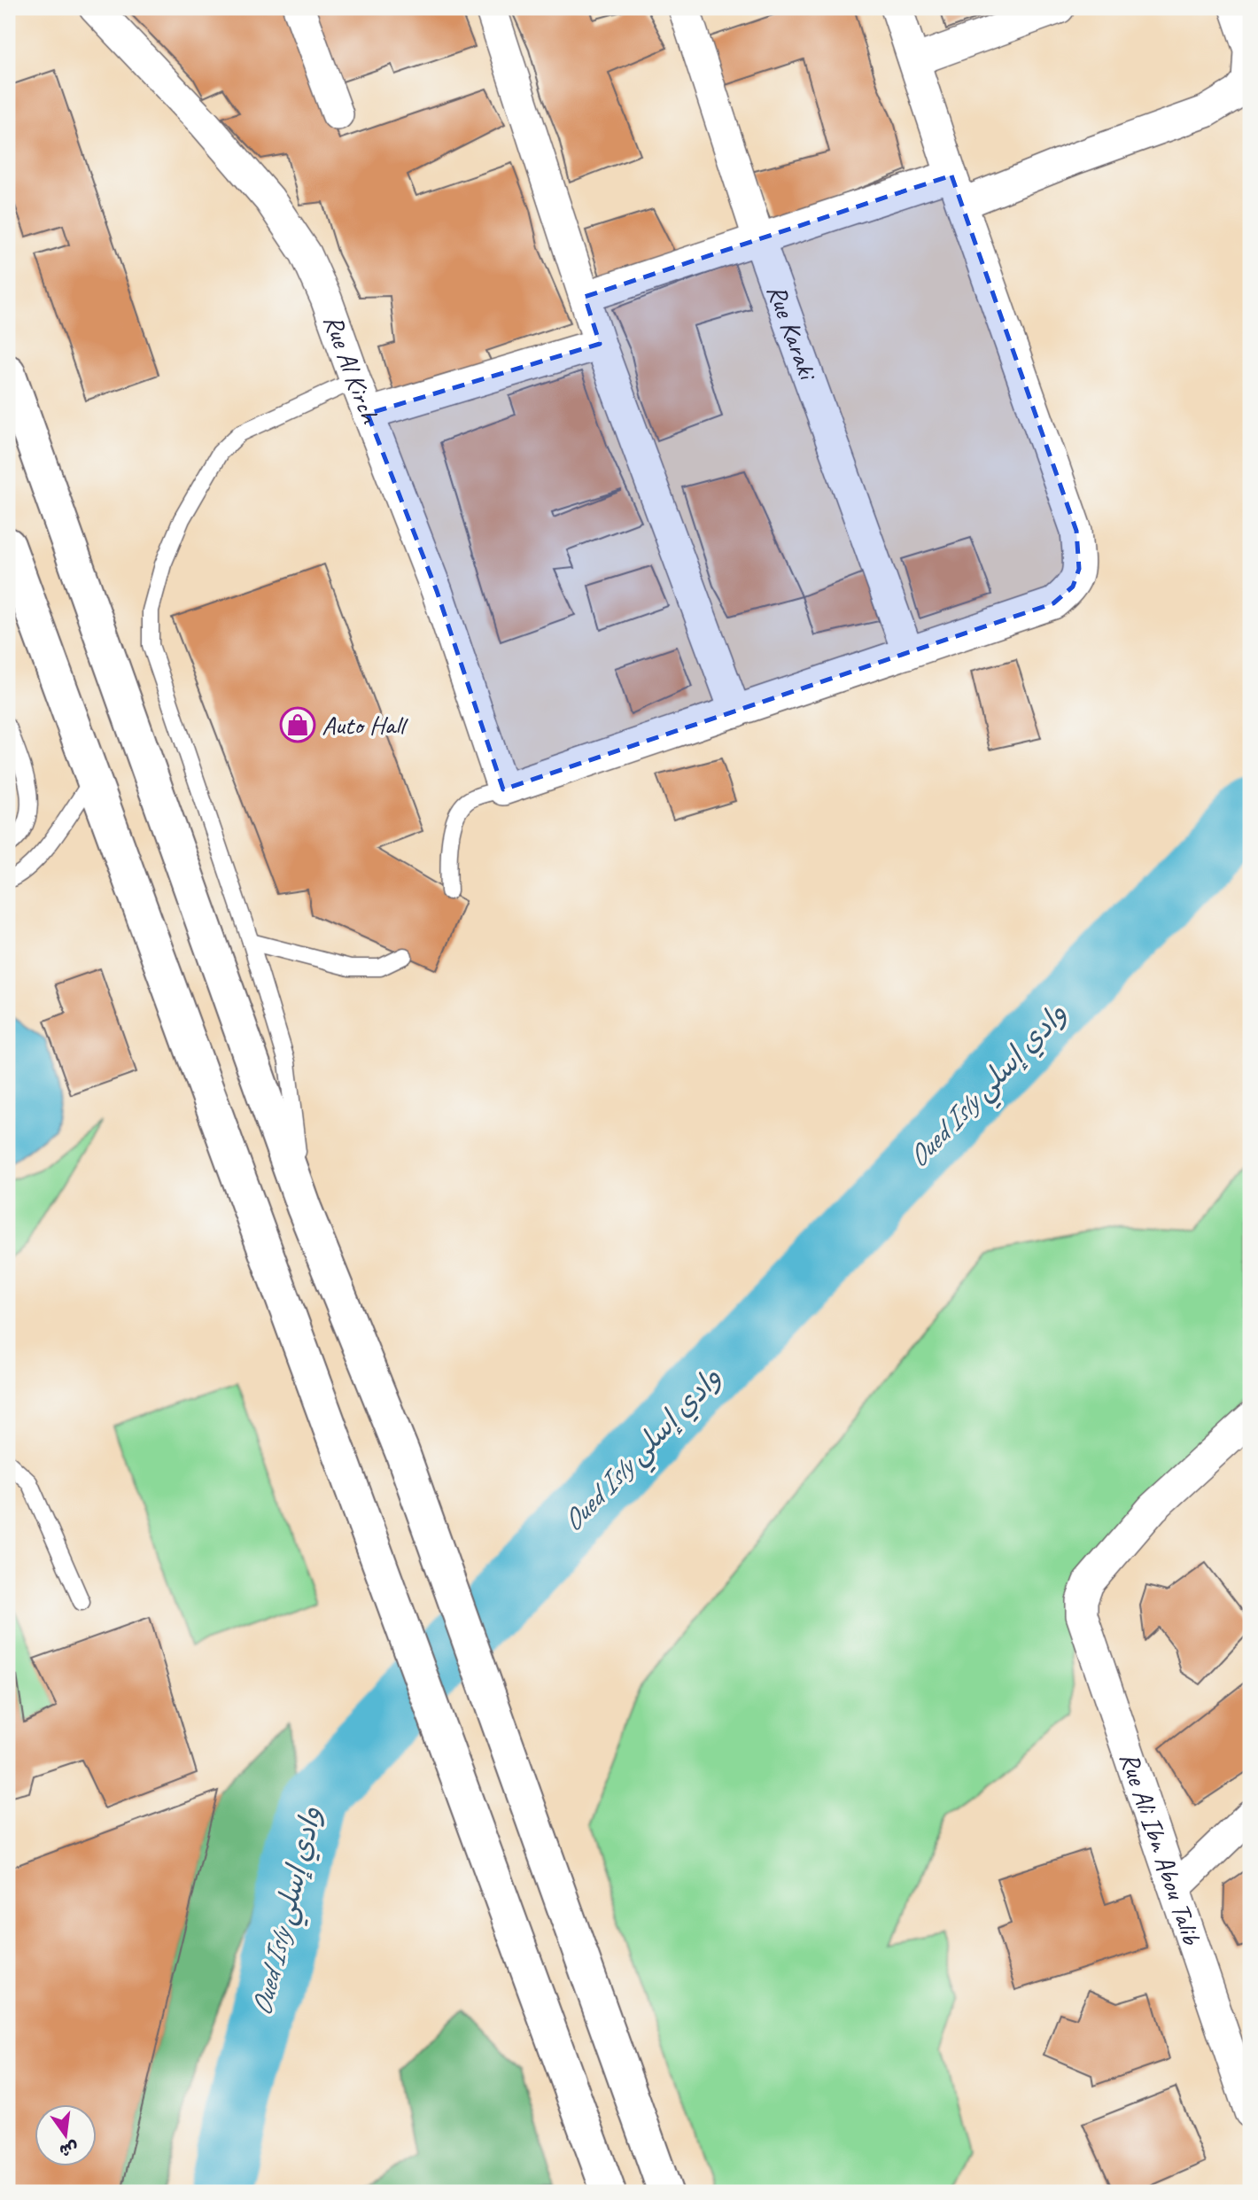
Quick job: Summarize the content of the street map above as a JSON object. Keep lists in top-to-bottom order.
{
  "streets": {
    "street": ["Rue Karaki", "Rue Al Kirch", "Rue Ali Ibn Abou Talib"]
  },
  "water": ["Oued Isly وادي إسلي"],
  "places": {
    "shop": ["Auto Hall"]
  },
  "north": "bottom"
}
